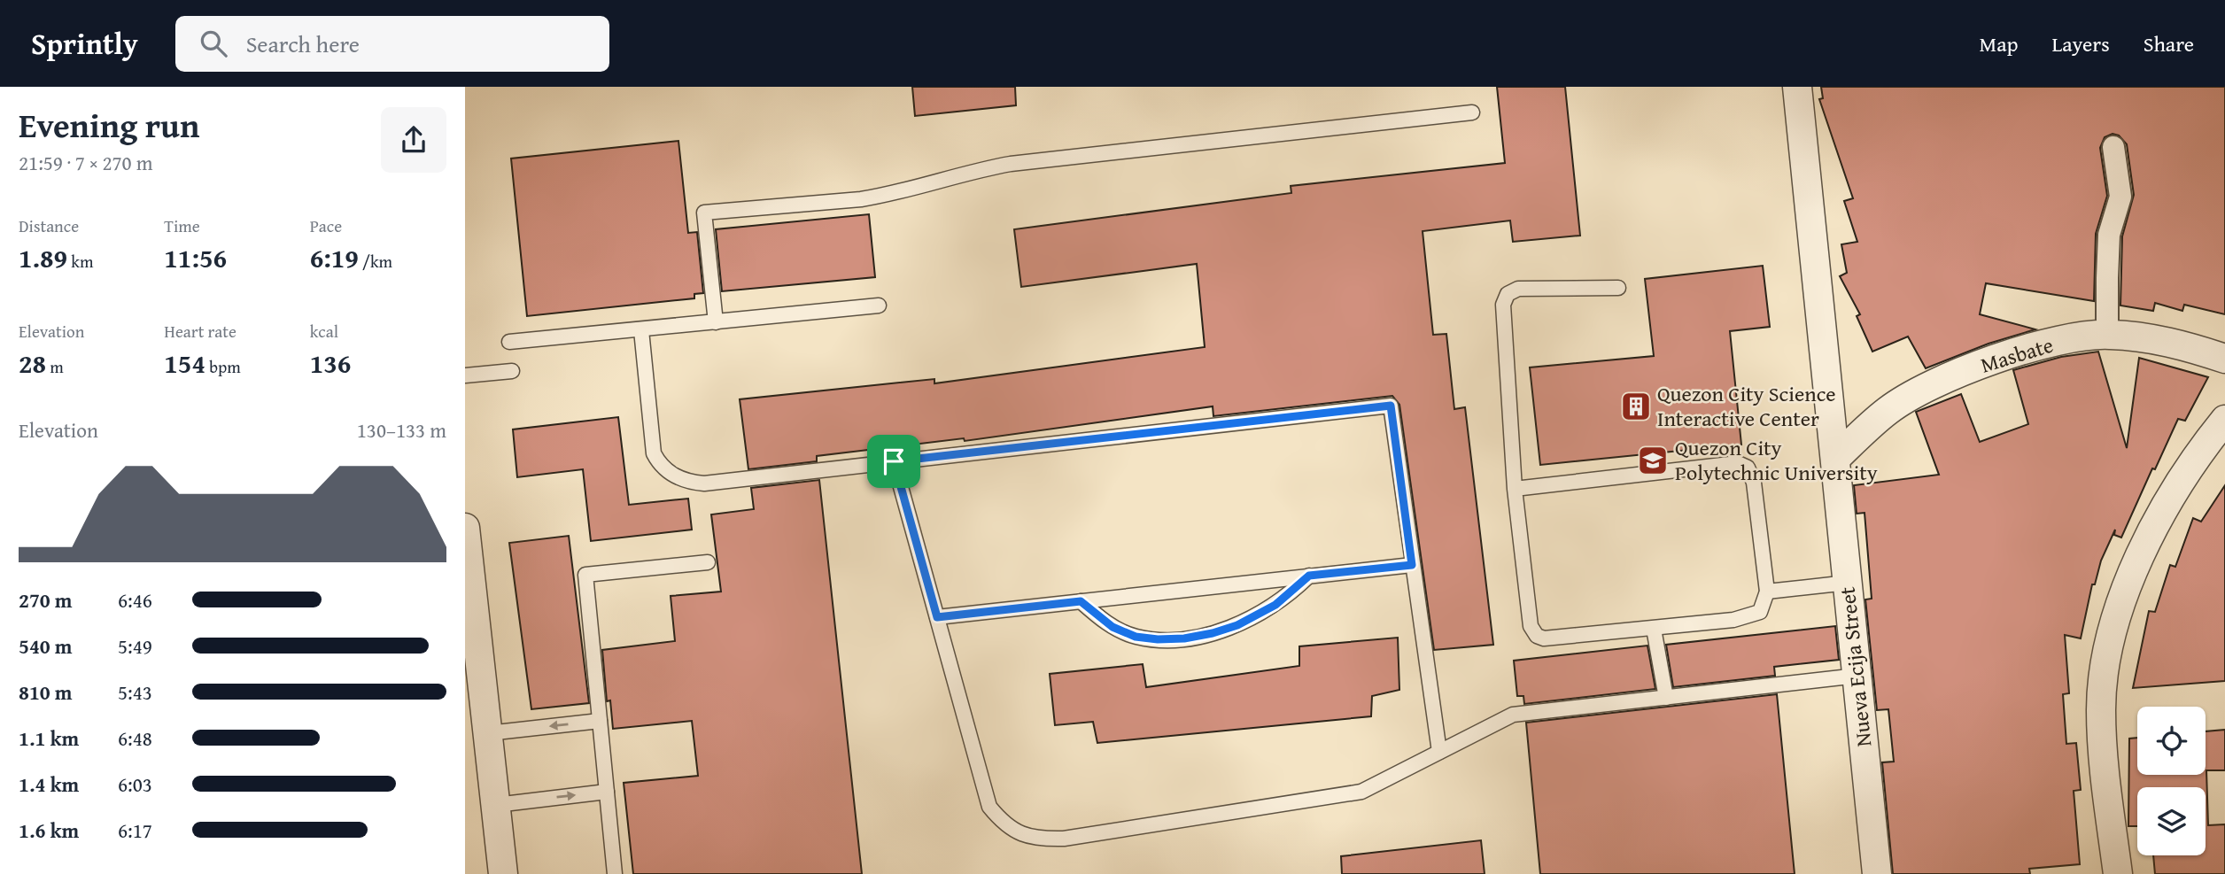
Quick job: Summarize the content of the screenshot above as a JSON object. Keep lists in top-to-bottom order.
{
  "streets": {
    "street": ["Masbate", "Nueva Ecija Street"]
  },
  "crossings": [
    ["Masbate", "Nueva Ecija Street"]
  ],
  "places": {
    "building": ["Quezon City Science Interactive Center"],
    "school or university": ["Quezon City Polytechnic University"]
  },
  "page": {
    "header": "Sprintly",
    "search": "Search here",
    "nav": ["Map", "Layers", "Share"],
    "heading": ["Evening run", "21:59 · 7 × 270 m"],
    "stats": [
      ["Distance", "1.89 km"],
      ["Time", "11:56"],
      ["Pace", "6:19 /km"],
      ["Elevation", "28 m"],
      ["Heart rate", "154 bpm"],
      ["kcal", "136"]
    ],
    "chart": ["Elevation", "130–133 m"],
    "list": [
      {
        "name": "270 m",
        "note": "6:46"
      },
      {
        "name": "540 m",
        "note": "5:49"
      },
      {
        "name": "810 m",
        "note": "5:43"
      },
      {
        "name": "1.1 km",
        "note": "6:48"
      },
      {
        "name": "1.4 km",
        "note": "6:03"
      },
      {
        "name": "1.6 km",
        "note": "6:17"
      }
    ]
  }
}
